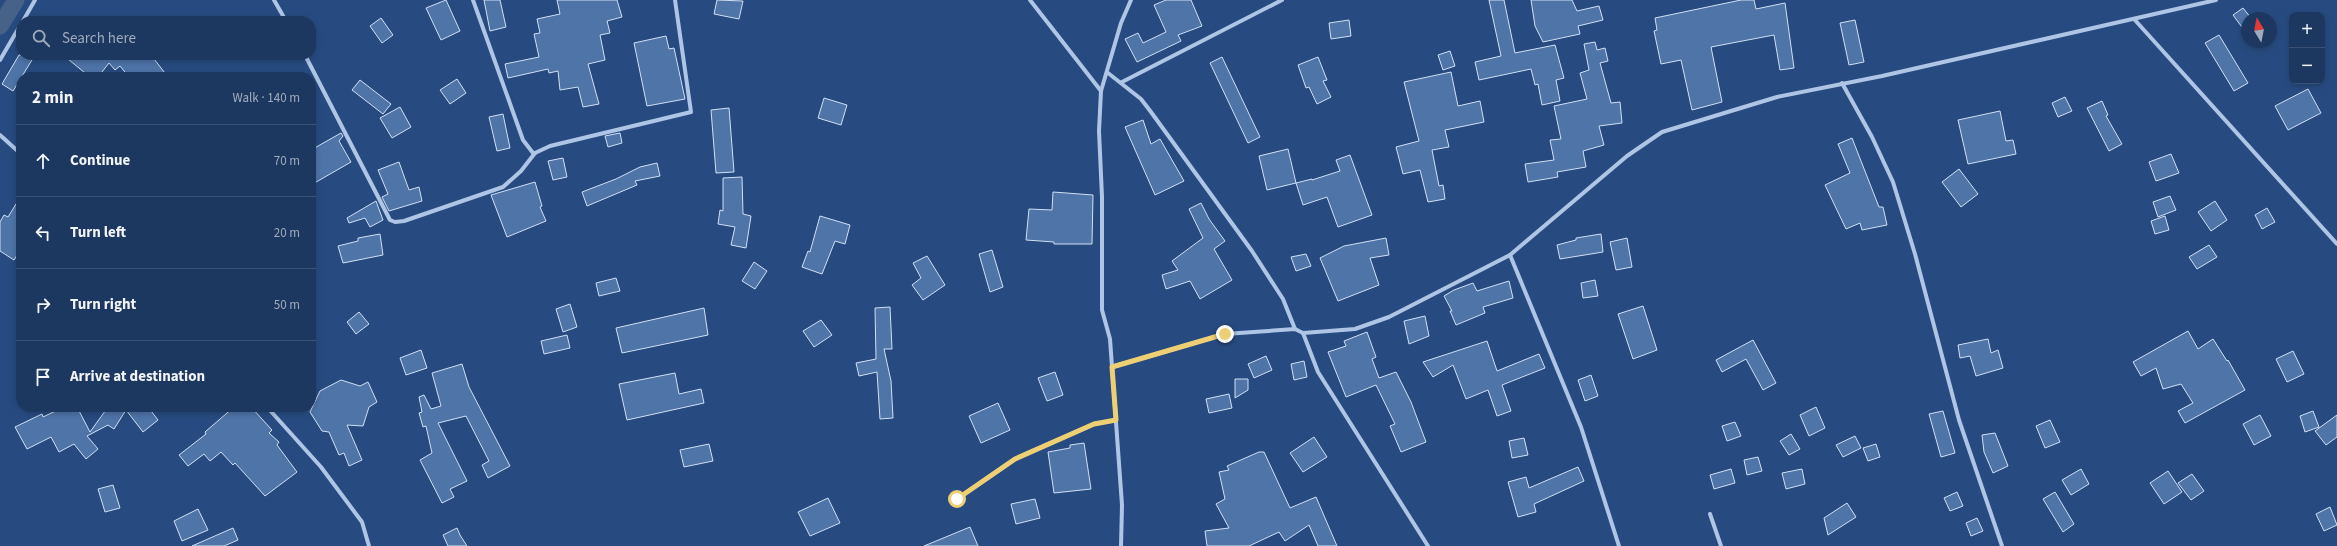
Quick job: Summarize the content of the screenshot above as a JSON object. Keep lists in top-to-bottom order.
{
  "north": "top",
  "page": {
    "map_buttons": ["+", "−"],
    "search": "Search here",
    "heading": ["2 min", "Walk · 140 m"],
    "list": [
      ["Continue", "70 m"],
      ["Turn left", "20 m"],
      ["Turn right", "50 m"],
      "Arrive at destination"
    ]
  }
}
